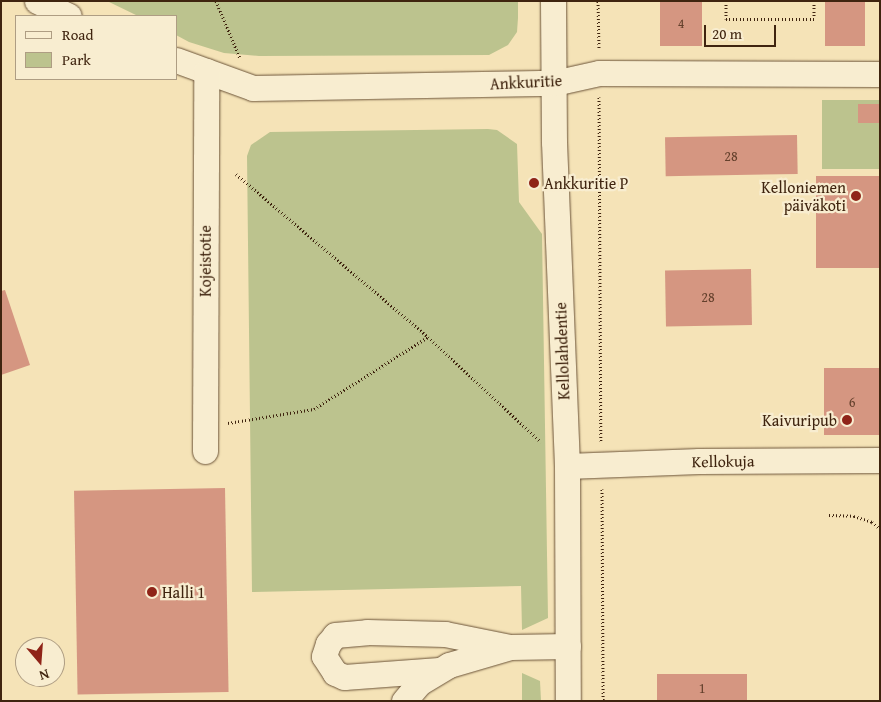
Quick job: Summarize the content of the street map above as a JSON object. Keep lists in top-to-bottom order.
{
  "streets": {
    "street": [
      "Ankkuritie",
      "Kojeistotie",
      "Kellolahdentie",
      "Kellokuja"
    ]
  },
  "crossings": [
    ["Ankkuritie", "Kojeistotie"],
    ["Ankkuritie", "Kellolahdentie"],
    ["Kellolahdentie", "Kellokuja"]
  ],
  "places": [
    "Ankkuritie P",
    "Kelloniemen päiväkoti",
    "Kaivuripub",
    "Halli 1"
  ],
  "house_numbers": [
    "4",
    "28",
    "28",
    "6",
    "1"
  ],
  "legend": ["Road", "Park"],
  "scale_bar": "20 m",
  "north": "bottom"
}
